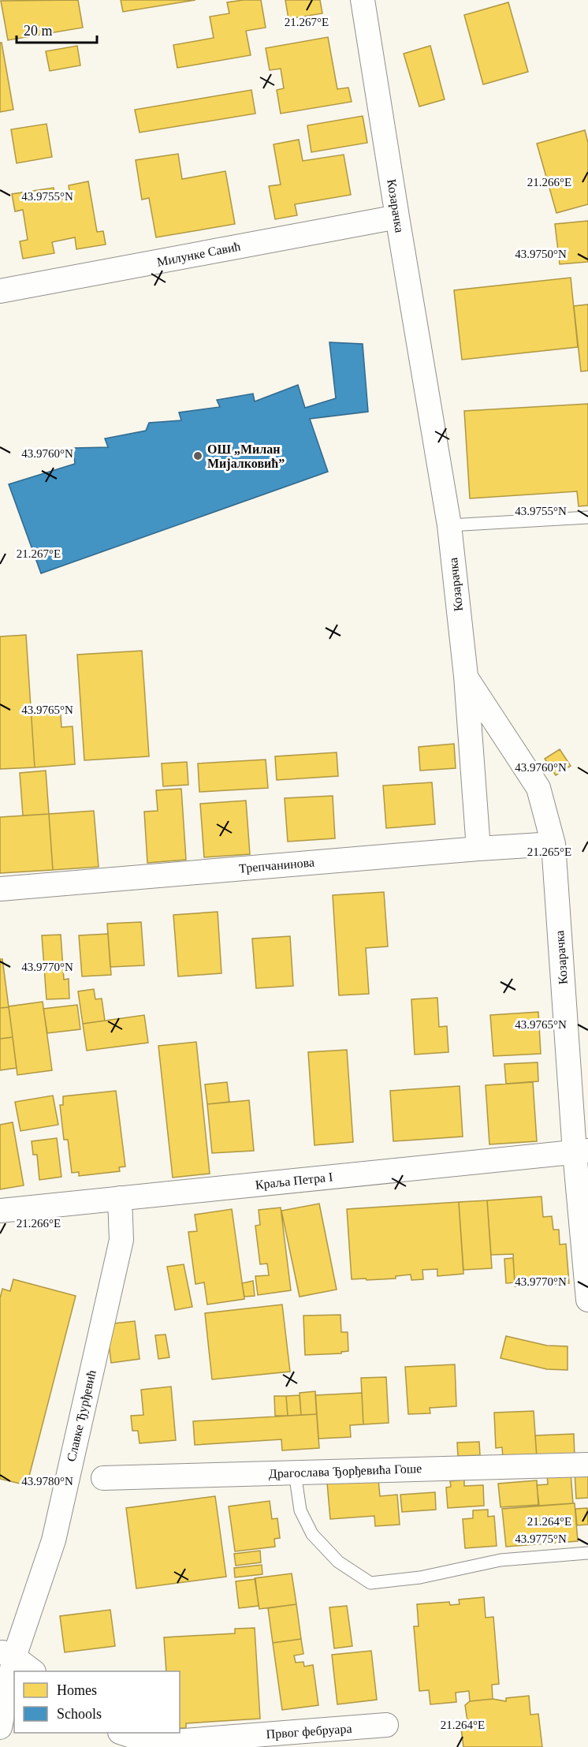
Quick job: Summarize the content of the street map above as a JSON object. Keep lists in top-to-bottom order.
{
  "streets": {
    "street": [
      "Козарачка",
      "Милунке Савић",
      "Трепчанинова",
      "Краља Петра I",
      "Славке Ђурђевић",
      "Драгослава Ђорђевића Гоше",
      "Првог фебруара"
    ]
  },
  "crossings": [
    ["Козарачка", "Милунке Савић"],
    ["Козарачка", "Трепчанинова"],
    ["Козарачка", "Краља Петра I"],
    ["Краља Петра I", "Славке Ђурђевић"]
  ],
  "places": ["ОШ „Милан Мијалковић”"],
  "legend": ["Homes", "Schools"],
  "scale_bar": "20 m",
  "coordinates": [
    "21.267°E",
    "21.266°E",
    "43.9755°N",
    "43.9750°N",
    "43.9760°N",
    "43.9765°N",
    "21.265°E",
    "43.9770°N",
    "43.9780°N",
    "21.264°E",
    "43.9775°N"
  ]
}
